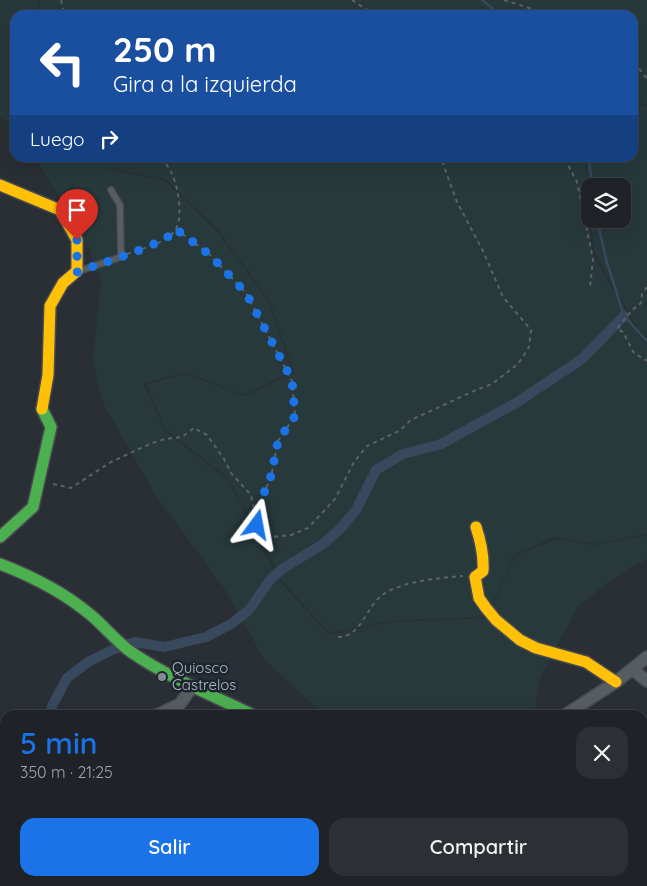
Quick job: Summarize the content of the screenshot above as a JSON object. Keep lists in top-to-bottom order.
{
  "places": ["Quiosco Castrelos"],
  "page": {
    "turn": ["250 m", "Gira a la izquierda"],
    "then": "Luego",
    "heading": ["5 min", "350 m · 21:25"],
    "buttons": ["Salir", "Compartir"]
  }
}
